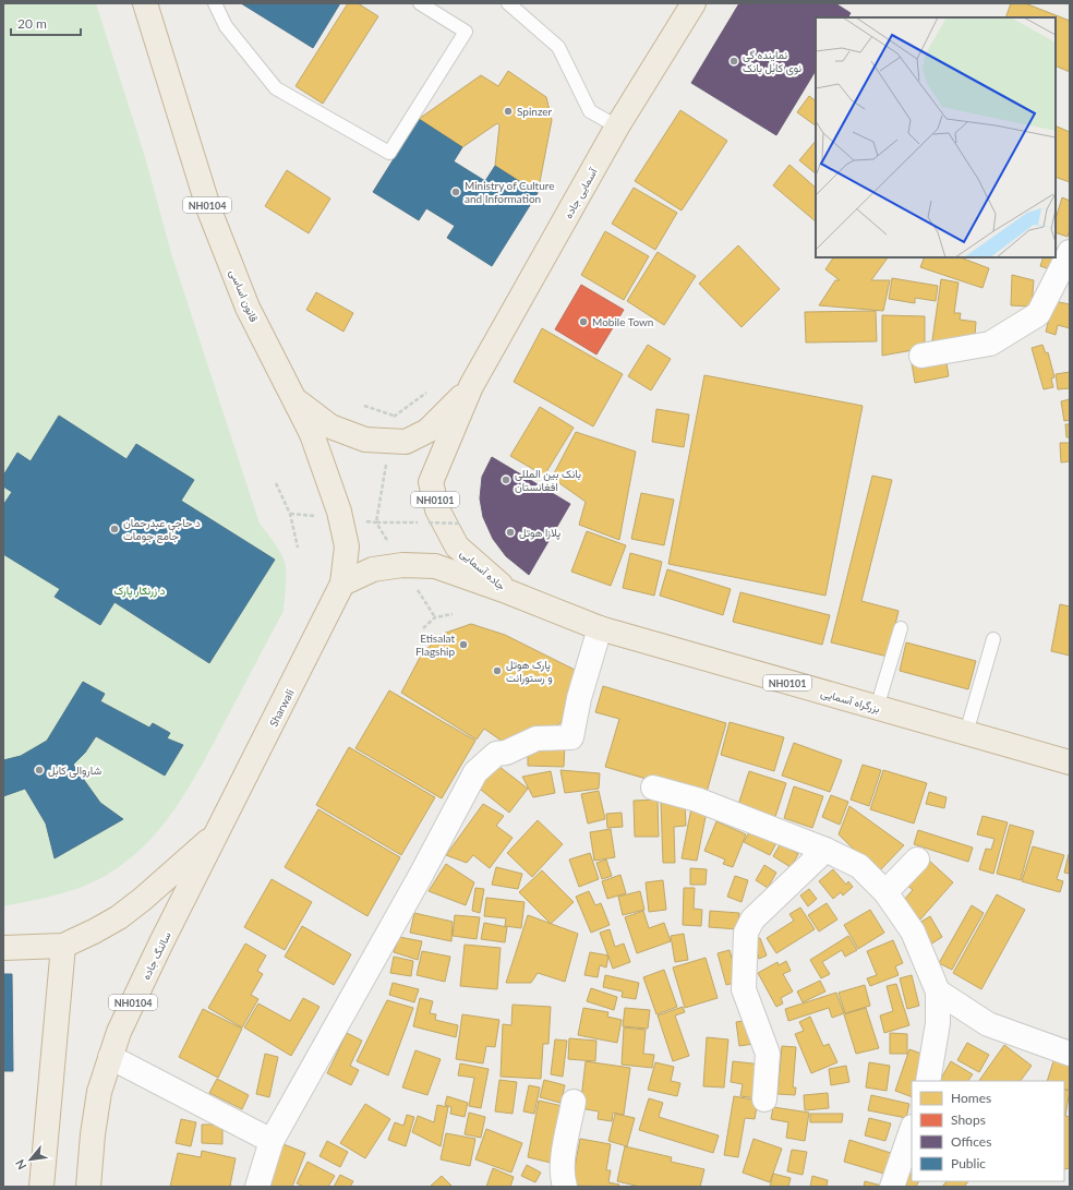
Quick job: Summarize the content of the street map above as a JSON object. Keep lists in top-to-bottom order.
{
  "streets": {
    "highway": [
      "آسمایی جاده",
      "NH0104",
      "قانون اساسی",
      "NH0101",
      "جاده آسمایی",
      "بزرگراه آسمایی",
      "Sharwali",
      "سالنگ جاده"
    ]
  },
  "crossings": [
    ["آسمایی جاده", "NH0104"],
    ["آسمایی جاده", "جاده آسمایی"],
    ["NH0104", "قانون اساسی"],
    ["NH0104", "جاده آسمایی"],
    ["NH0104", "Sharwali"],
    ["NH0104", "سالنگ جاده"],
    ["قانون اساسی", "جاده آسمایی"],
    ["قانون اساسی", "Sharwali"],
    ["جاده آسمایی", "بزرگراه آسمایی"],
    ["جاده آسمایی", "Sharwali"],
    ["Sharwali", "سالنگ جاده"]
  ],
  "parks": ["د زرنګار پارک"],
  "places": [
    "نماینده گی نوی کابل بانک",
    "Spinzer",
    "Ministry of Culture and Information",
    "Mobile Town",
    "بانک بین المللی افغانستان",
    "د حاجي عبدرحمان جامع جومات",
    "پلازا هوتل",
    "Etisalat Flagship",
    "پارک هوتل و رستورانت",
    "شاروالی کابل"
  ],
  "legend": [
    "Homes",
    "Shops",
    "Offices",
    "Public"
  ],
  "scale_bar": "20 m",
  "north": "bottom left"
}
